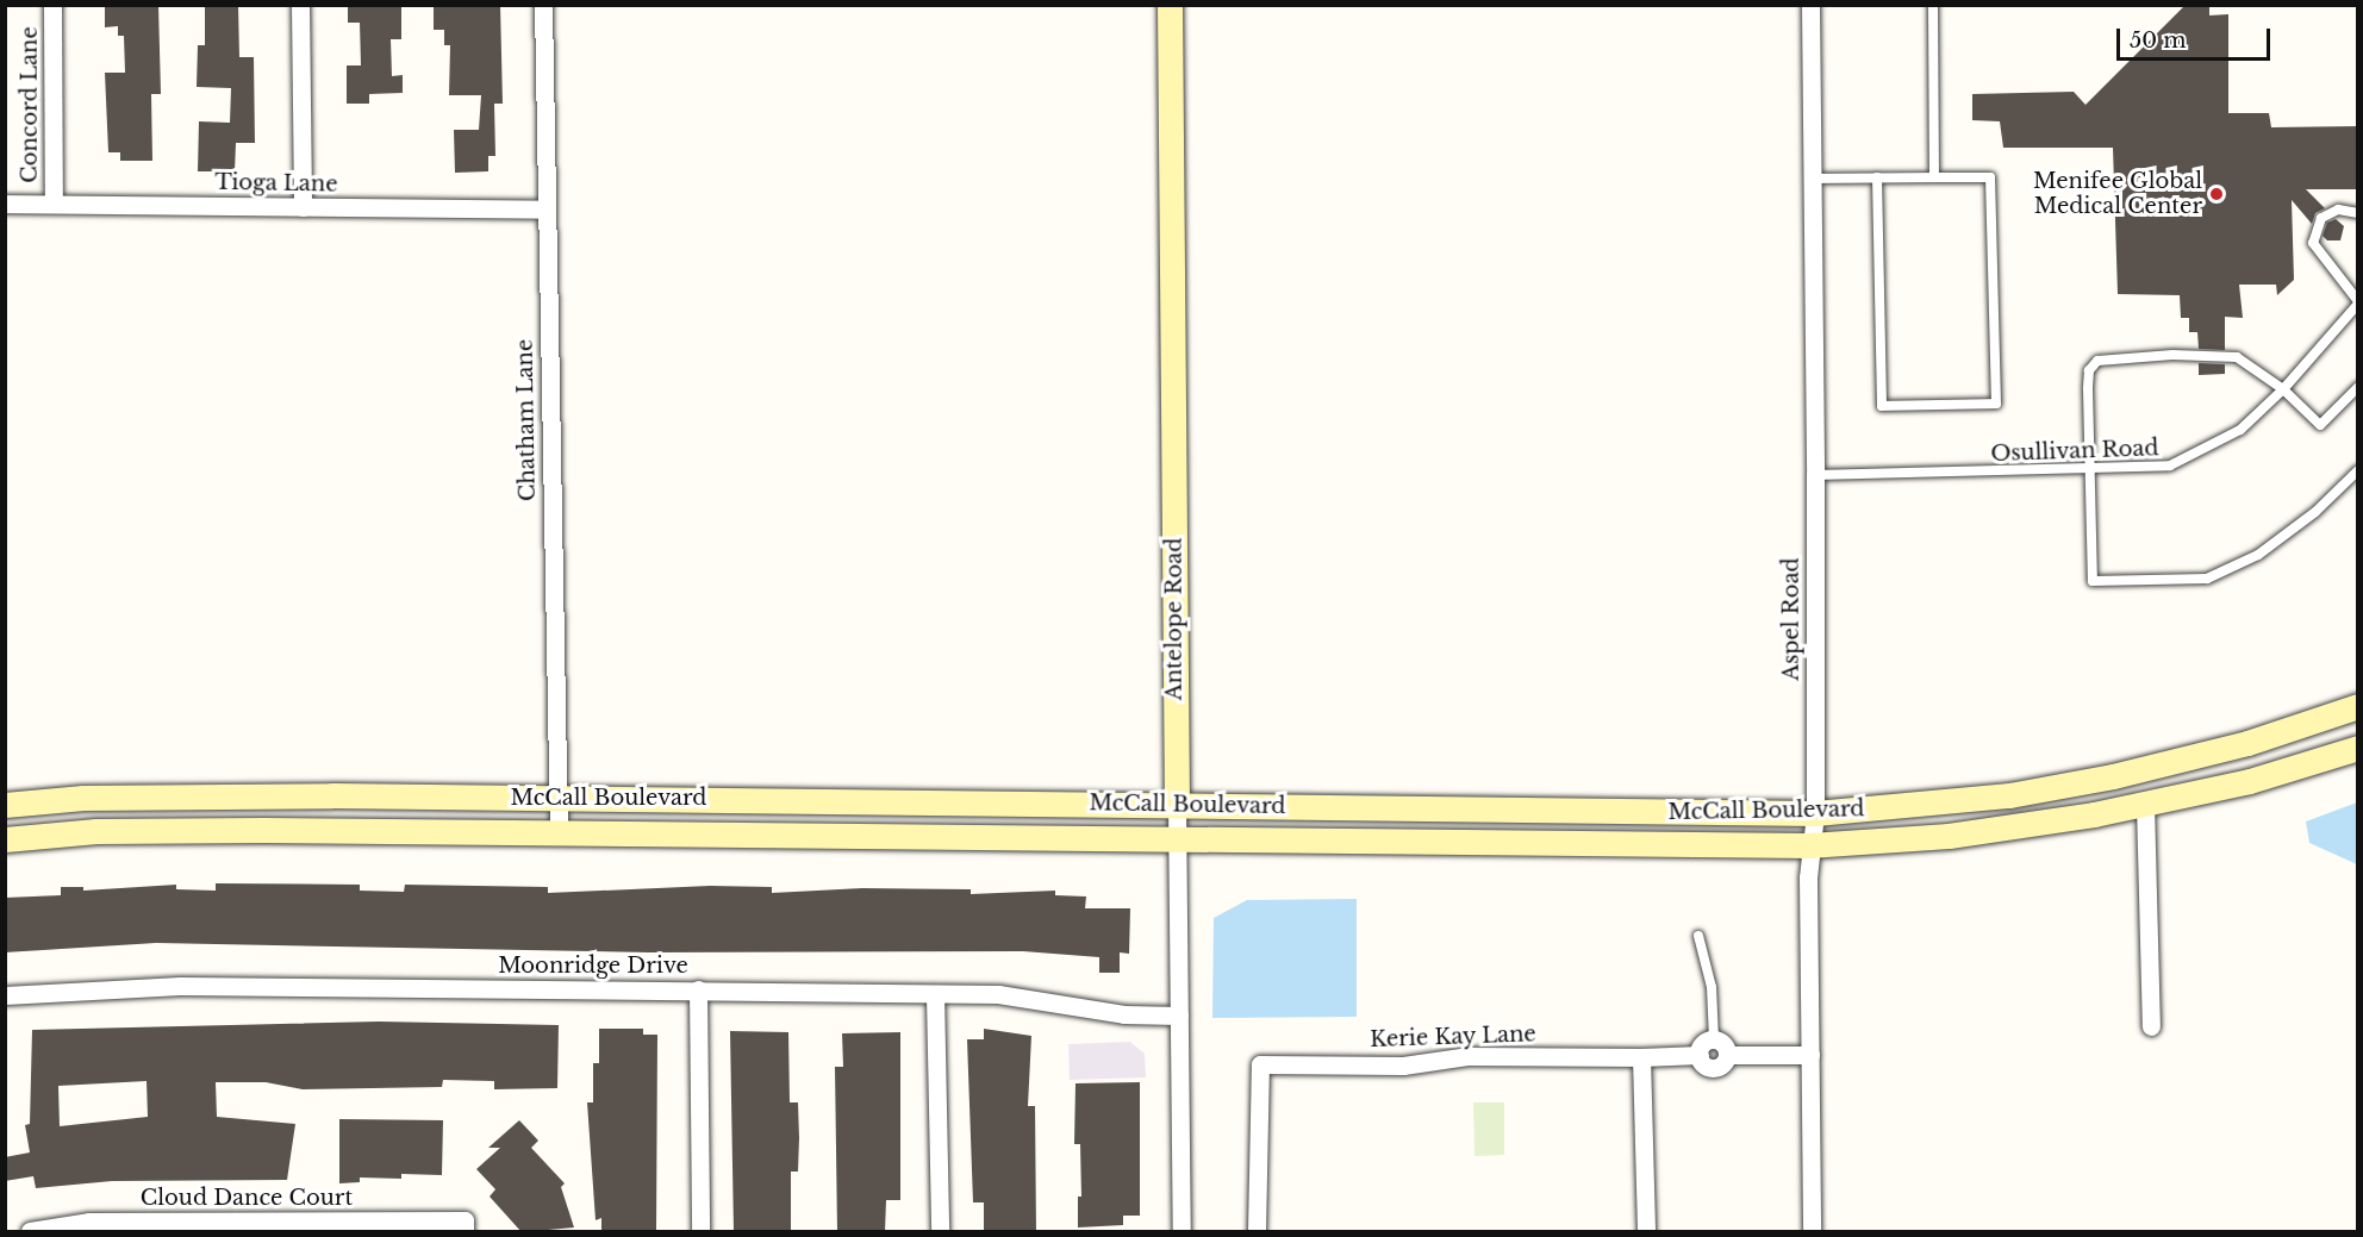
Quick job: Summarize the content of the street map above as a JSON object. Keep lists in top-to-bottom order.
{
  "streets": {
    "main road": ["Antelope Road", "McCall Boulevard"],
    "street": [
      "Concord Lane",
      "Tioga Lane",
      "Chatham Lane",
      "Aspel Road",
      "Moonridge Drive",
      "Kerie Kay Lane",
      "Cloud Dance Court"
    ],
    "lane": ["Osullivan Road"]
  },
  "crossings": [
    ["Concord Lane", "Tioga Lane"],
    ["Tioga Lane", "Chatham Lane"],
    ["Chatham Lane", "McCall Boulevard"],
    ["Osullivan Road", "Aspel Road"],
    ["Antelope Road", "McCall Boulevard"],
    ["Antelope Road", "Moonridge Drive"],
    ["Aspel Road", "McCall Boulevard"]
  ],
  "places": ["Menifee Global Medical Center"],
  "scale_bar": "50 m"
}
